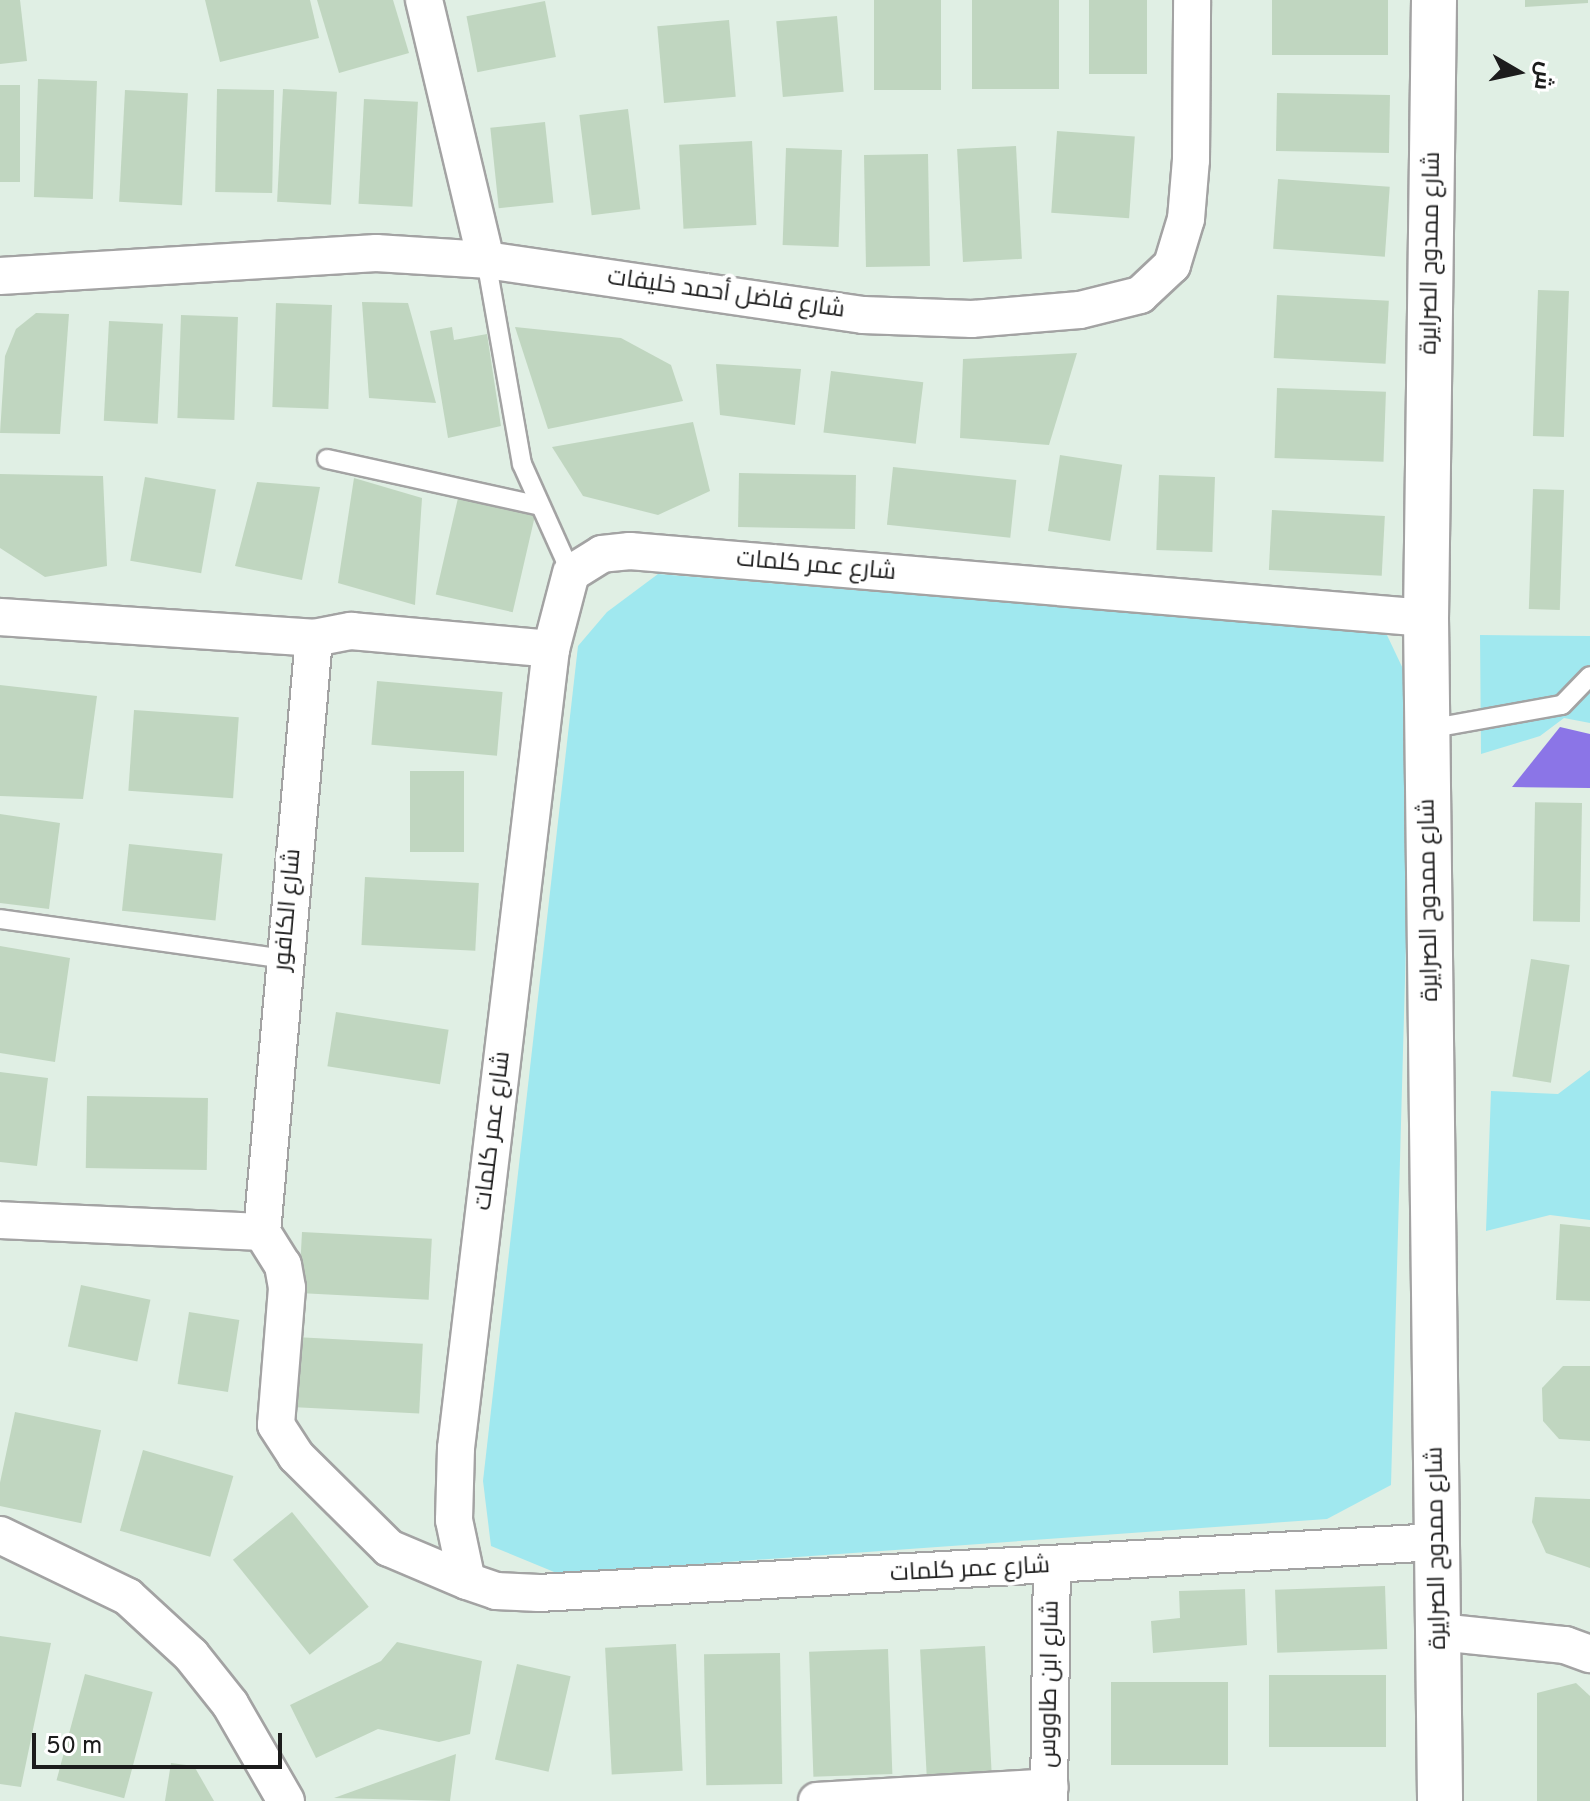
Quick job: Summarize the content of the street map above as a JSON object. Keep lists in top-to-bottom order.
{
  "streets": {
    "street": [
      "شارع ممدوح الصرايرة",
      "شارع فاضل أحمد خليفات",
      "شارع عمر كلمات",
      "شارع الكافور",
      "شارع ابن طاووس"
    ]
  },
  "crossings": [
    ["شارع ممدوح الصرايرة", "شارع عمر كلمات"],
    ["شارع عمر كلمات", "شارع ابن طاووس"]
  ],
  "scale_bar": "50 m",
  "north": "right"
}
